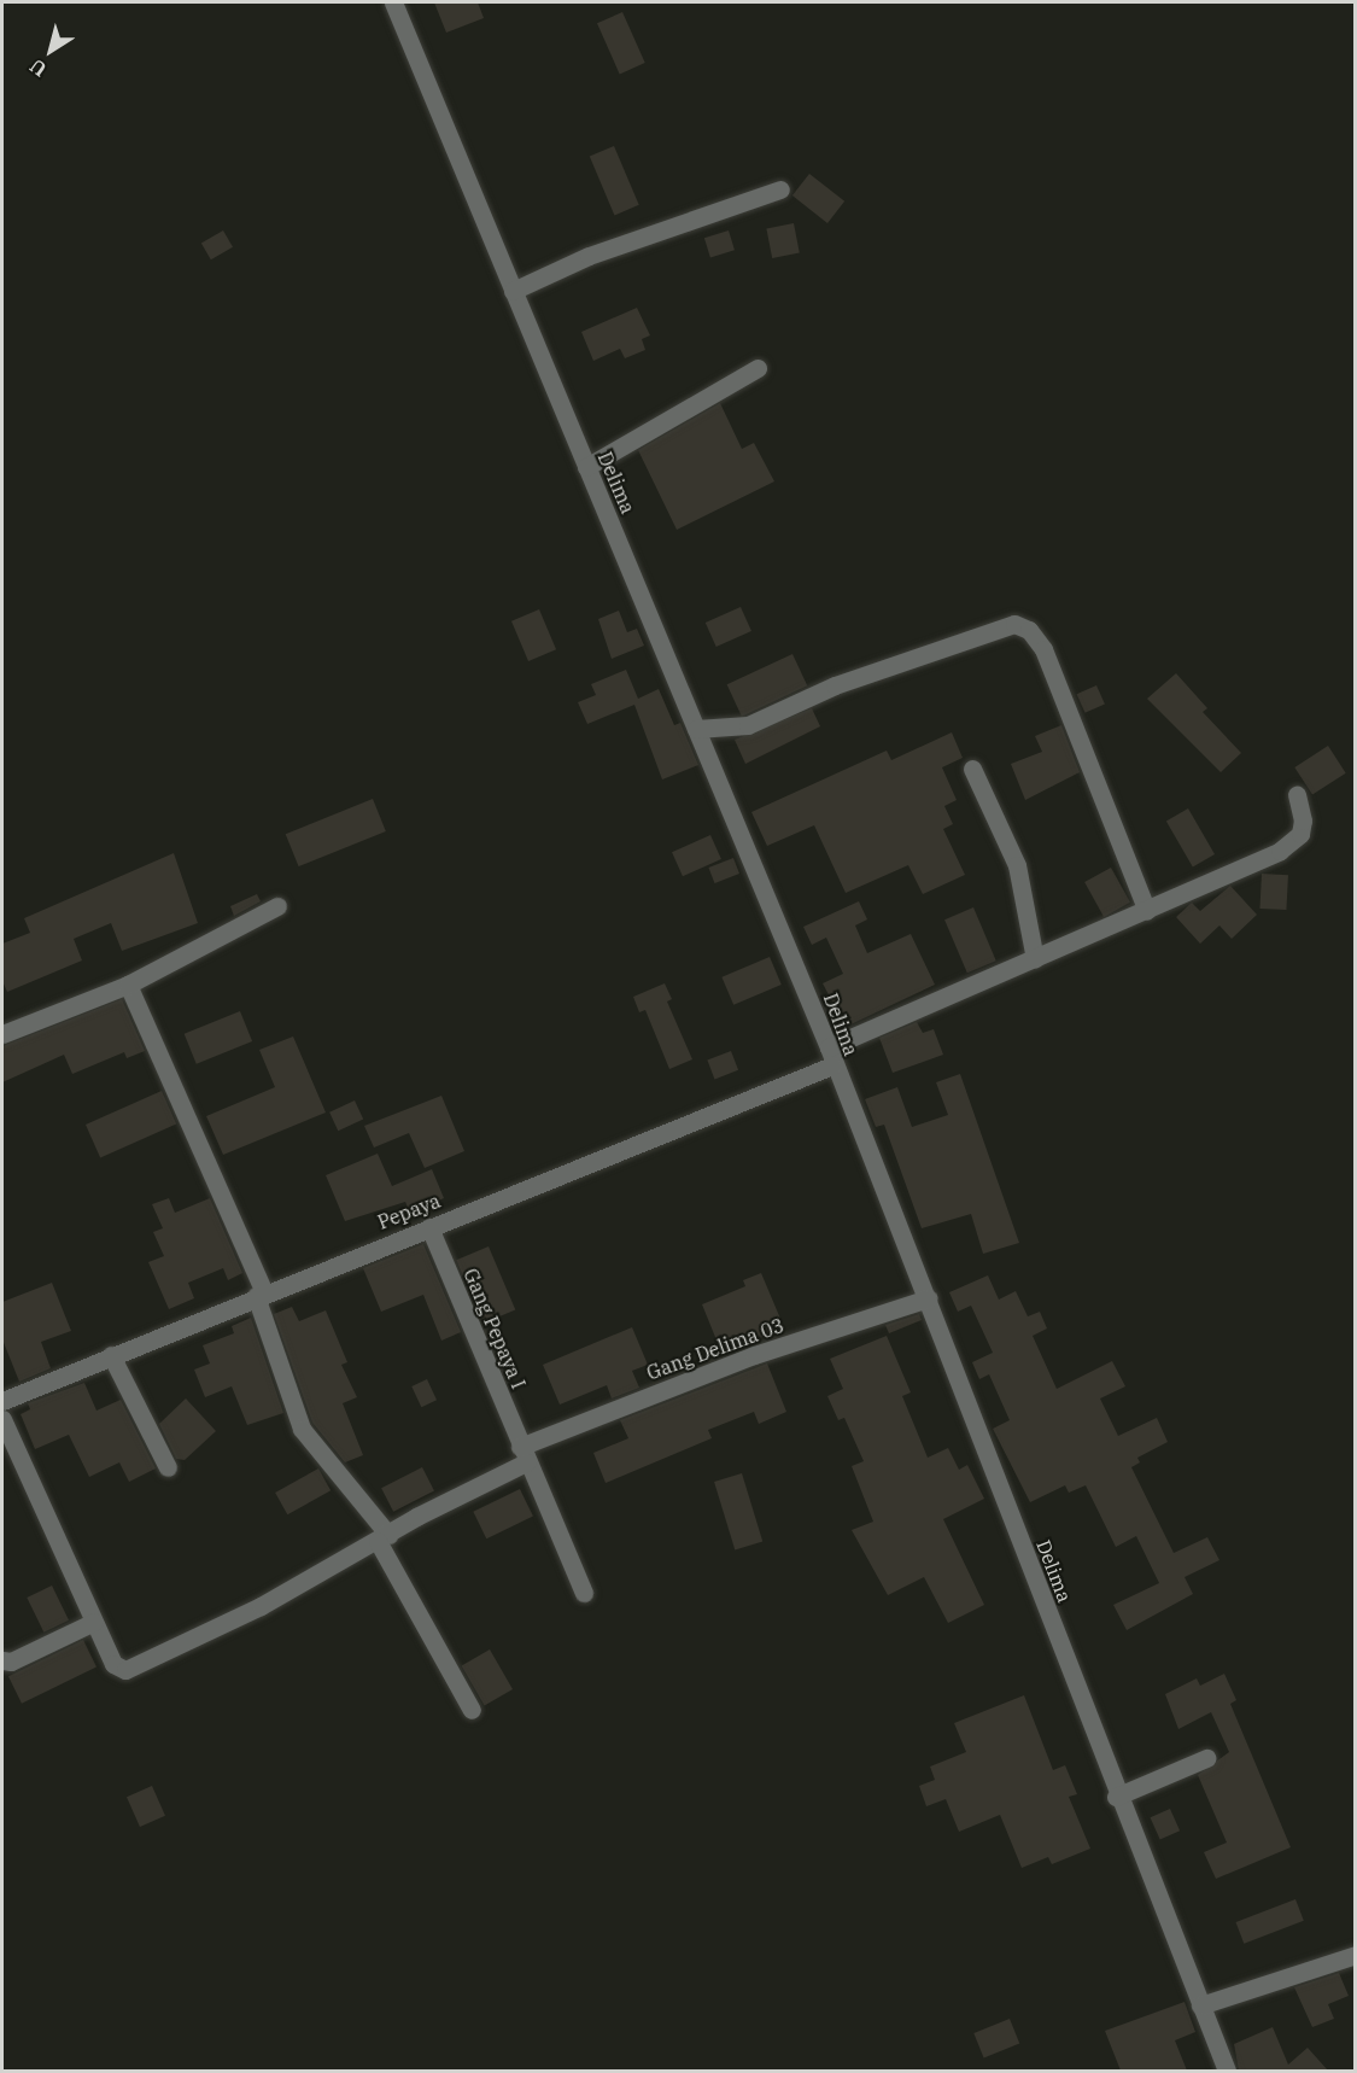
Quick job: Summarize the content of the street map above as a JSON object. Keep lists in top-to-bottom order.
{
  "streets": {
    "street": [
      "Delima",
      "Pepaya",
      "Gang Pepaya I",
      "Gang Delima 03"
    ]
  },
  "crossings": [
    ["Delima", "Pepaya"],
    ["Delima", "Gang Delima 03"],
    ["Pepaya", "Gang Pepaya I"],
    ["Gang Pepaya I", "Gang Delima 03"]
  ],
  "north": "bottom left"
}
